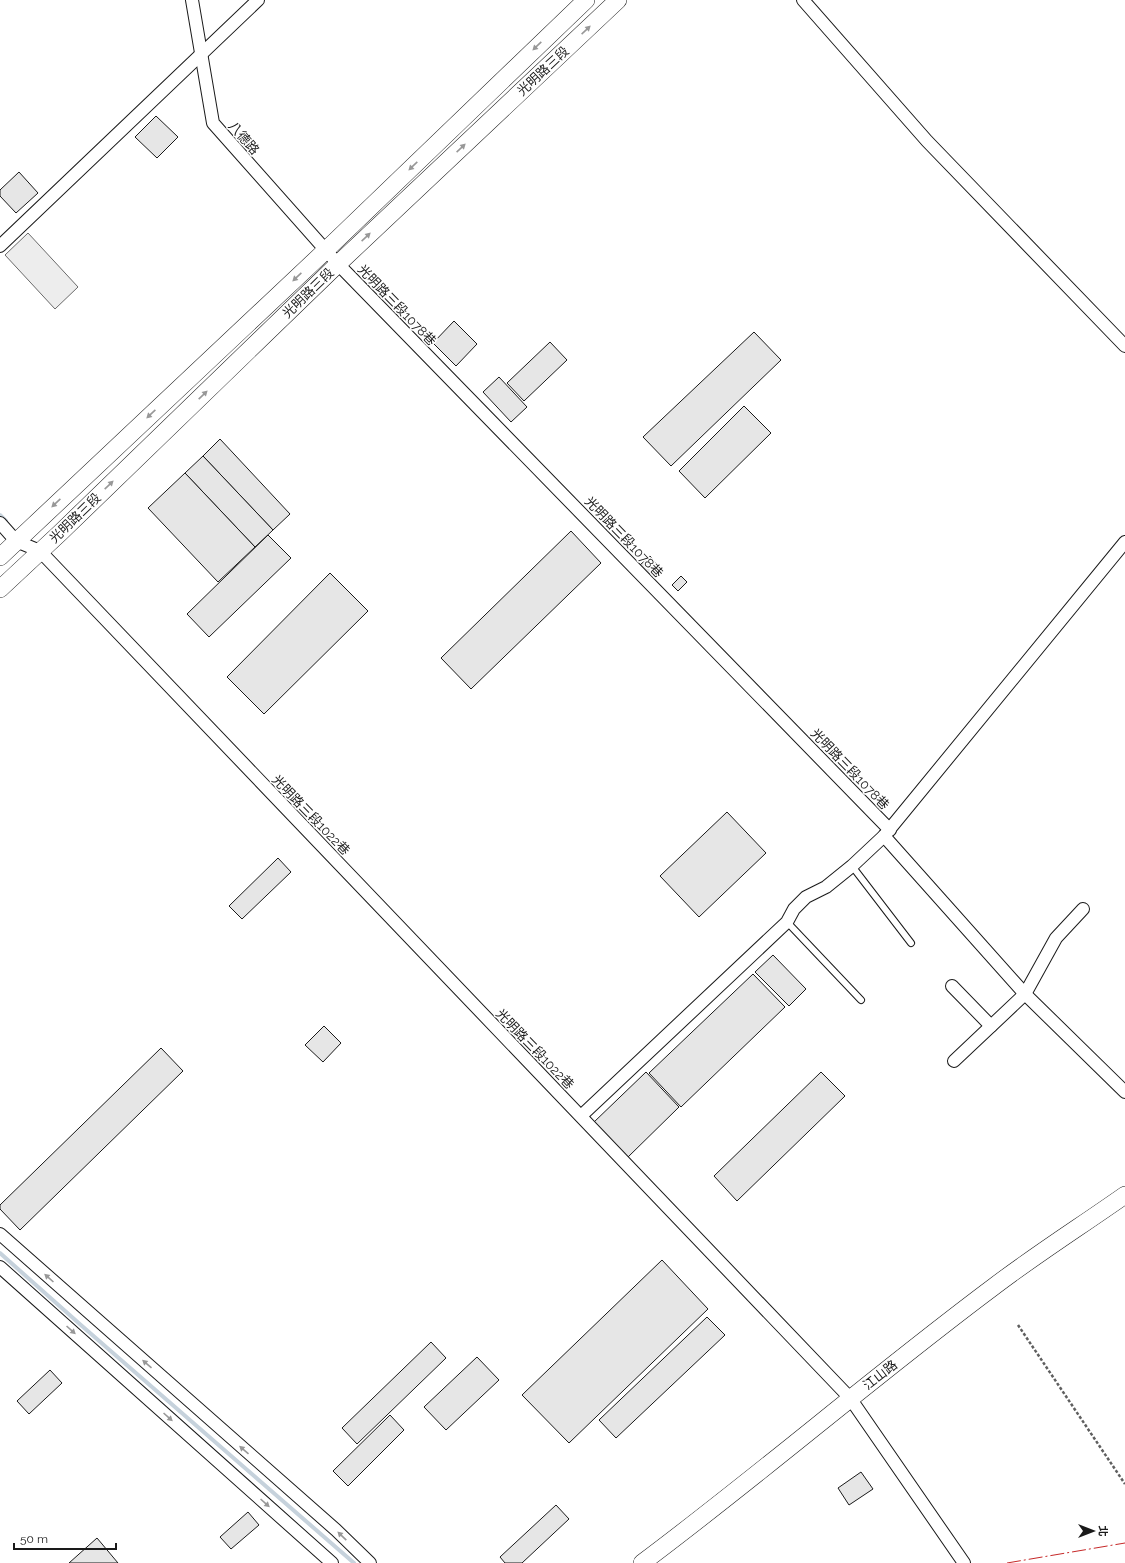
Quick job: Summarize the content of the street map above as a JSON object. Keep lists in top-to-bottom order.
{
  "streets": {
    "street": [
      "光明路三段",
      "八德路",
      "光明路三段1078巷",
      "光明路三段1022巷",
      "江山路"
    ]
  },
  "crossings": [
    ["光明路三段", "八德路"],
    ["光明路三段", "光明路三段1078巷"],
    ["光明路三段", "光明路三段1022巷"],
    ["八德路", "光明路三段1078巷"],
    ["光明路三段1022巷", "江山路"]
  ],
  "scale_bar": "50 m",
  "north": "right"
}
